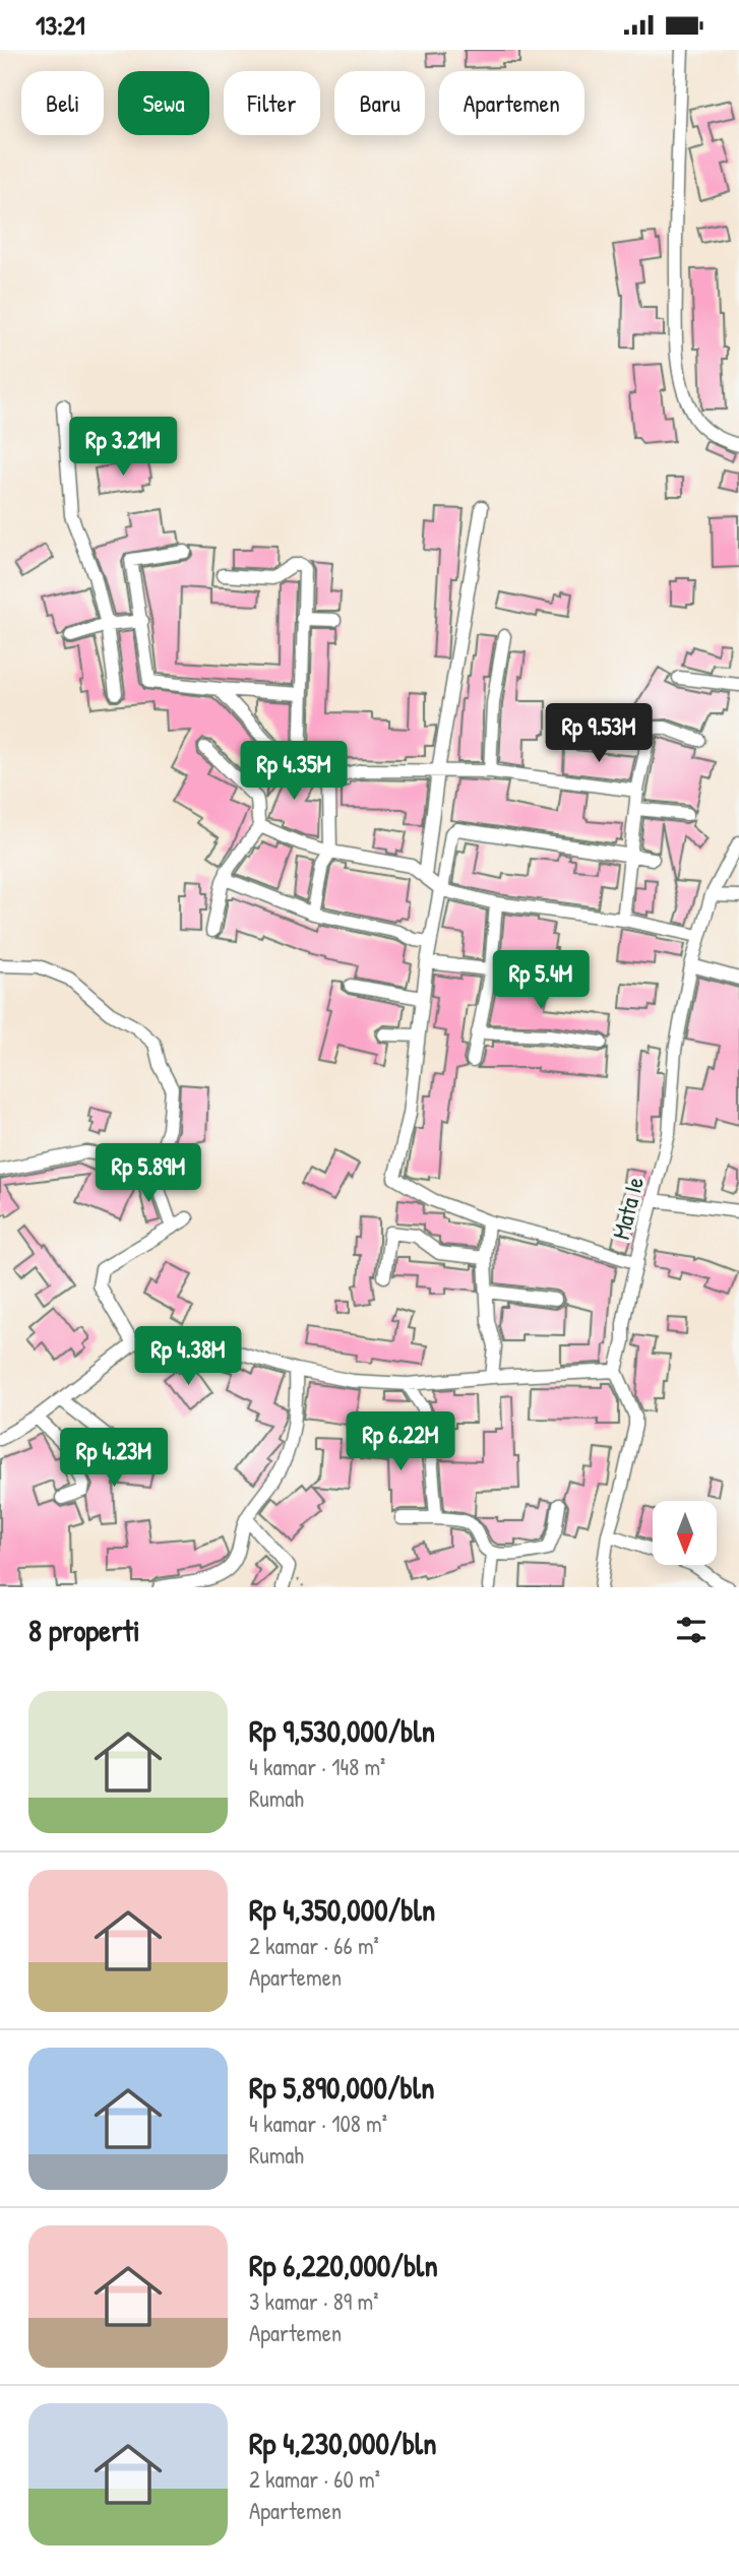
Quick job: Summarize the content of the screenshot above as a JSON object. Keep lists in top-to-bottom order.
{
  "streets": {
    "street": ["Mata Ie"]
  },
  "north": "bottom",
  "page": {
    "status": "13:21",
    "chip": [
      "Beli",
      "Sewa",
      "Filter",
      "Baru",
      "Apartemen"
    ],
    "price": [
      "Rp 3.21M",
      "Rp 9.53M",
      "Rp 4.35M",
      "Rp 5.4M",
      "Rp 5.89M",
      "Rp 4.38M",
      "Rp 6.22M",
      "Rp 4.23M"
    ],
    "heading": "8 properti",
    "list": [
      {
        "name": "Rp 9,530,000/bln",
        "note": "4 kamar · 148 m² · Rumah"
      },
      {
        "name": "Rp 4,350,000/bln",
        "note": "2 kamar · 66 m² · Apartemen"
      },
      {
        "name": "Rp 5,890,000/bln",
        "note": "4 kamar · 108 m² · Rumah"
      },
      {
        "name": "Rp 6,220,000/bln",
        "note": "3 kamar · 89 m² · Apartemen"
      },
      {
        "name": "Rp 4,230,000/bln",
        "note": "2 kamar · 60 m² · Apartemen"
      }
    ]
  }
}
